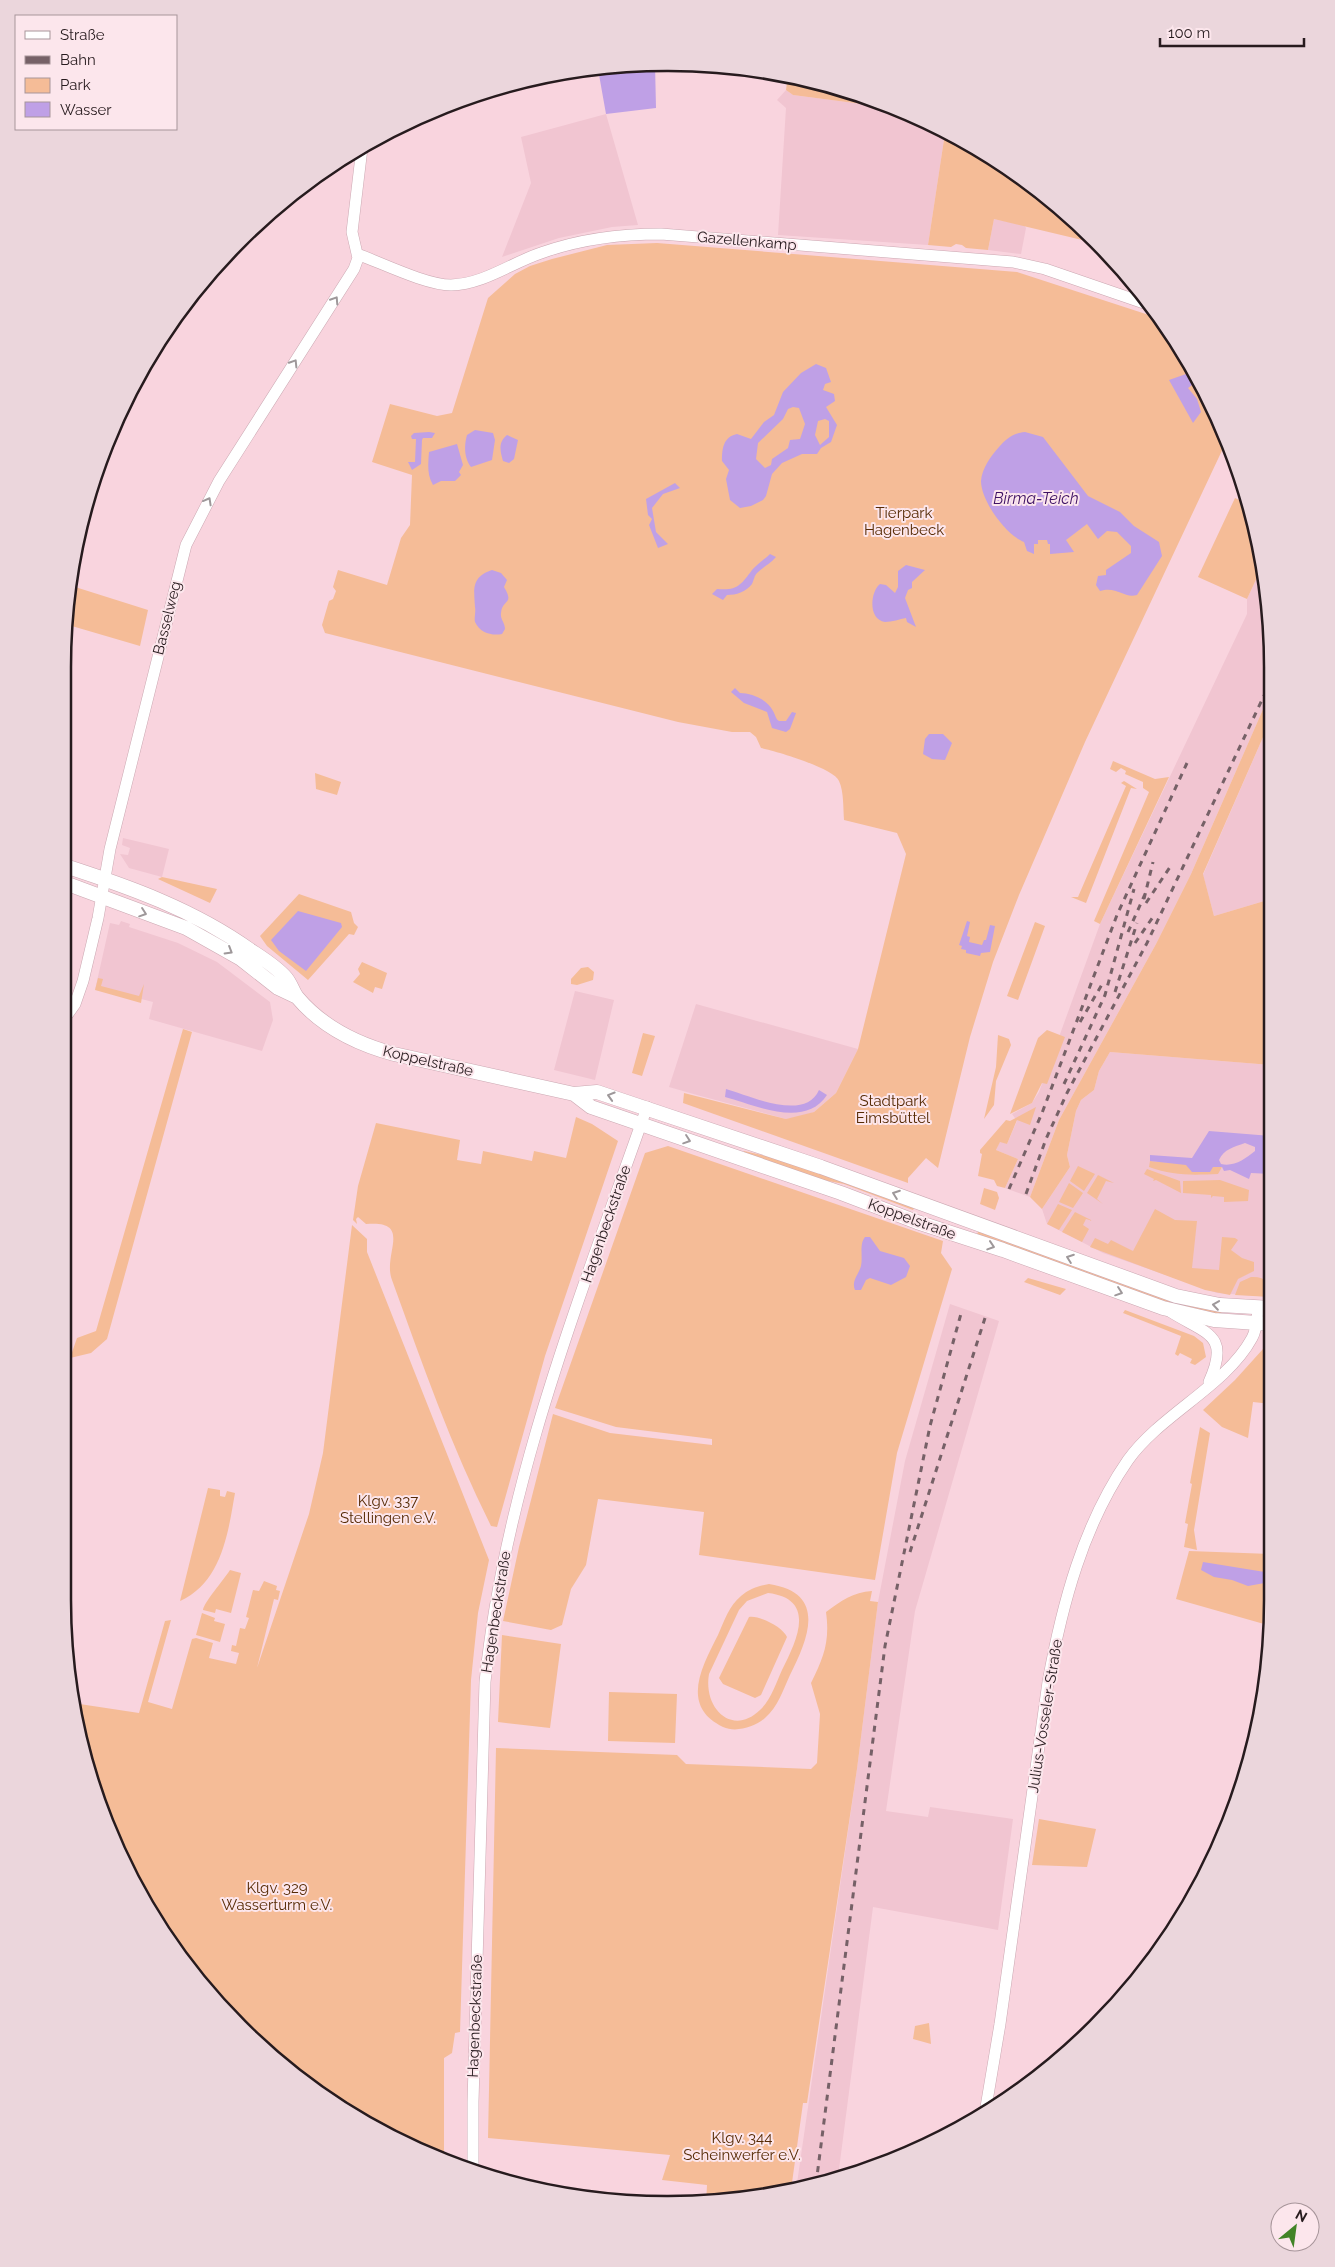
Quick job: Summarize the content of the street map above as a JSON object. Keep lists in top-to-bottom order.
{
  "streets": {
    "main road": ["Koppelstraße"],
    "street": [
      "Gazellenkamp",
      "Basselweg",
      "Hagenbeckstraße",
      "Julius-Vosseler-Straße"
    ]
  },
  "crossings": [
    ["Gazellenkamp", "Basselweg"],
    ["Basselweg", "Koppelstraße"],
    ["Koppelstraße", "Hagenbeckstraße"],
    ["Koppelstraße", "Julius-Vosseler-Straße"]
  ],
  "one_way": ["Basselweg"],
  "water": ["Birma-Teich"],
  "parks": [
    "Tierpark Hagenbeck",
    "Stadtpark Eimsbüttel",
    "Klgv. 337 Stellingen e.V.",
    "Klgv. 329 Wasserturm e.V.",
    "Klgv. 344 Scheinwerfer e.V."
  ],
  "legend": [
    "Straße",
    "Bahn",
    "Park",
    "Wasser"
  ],
  "scale_bar": "100 m",
  "north": "top right"
}
